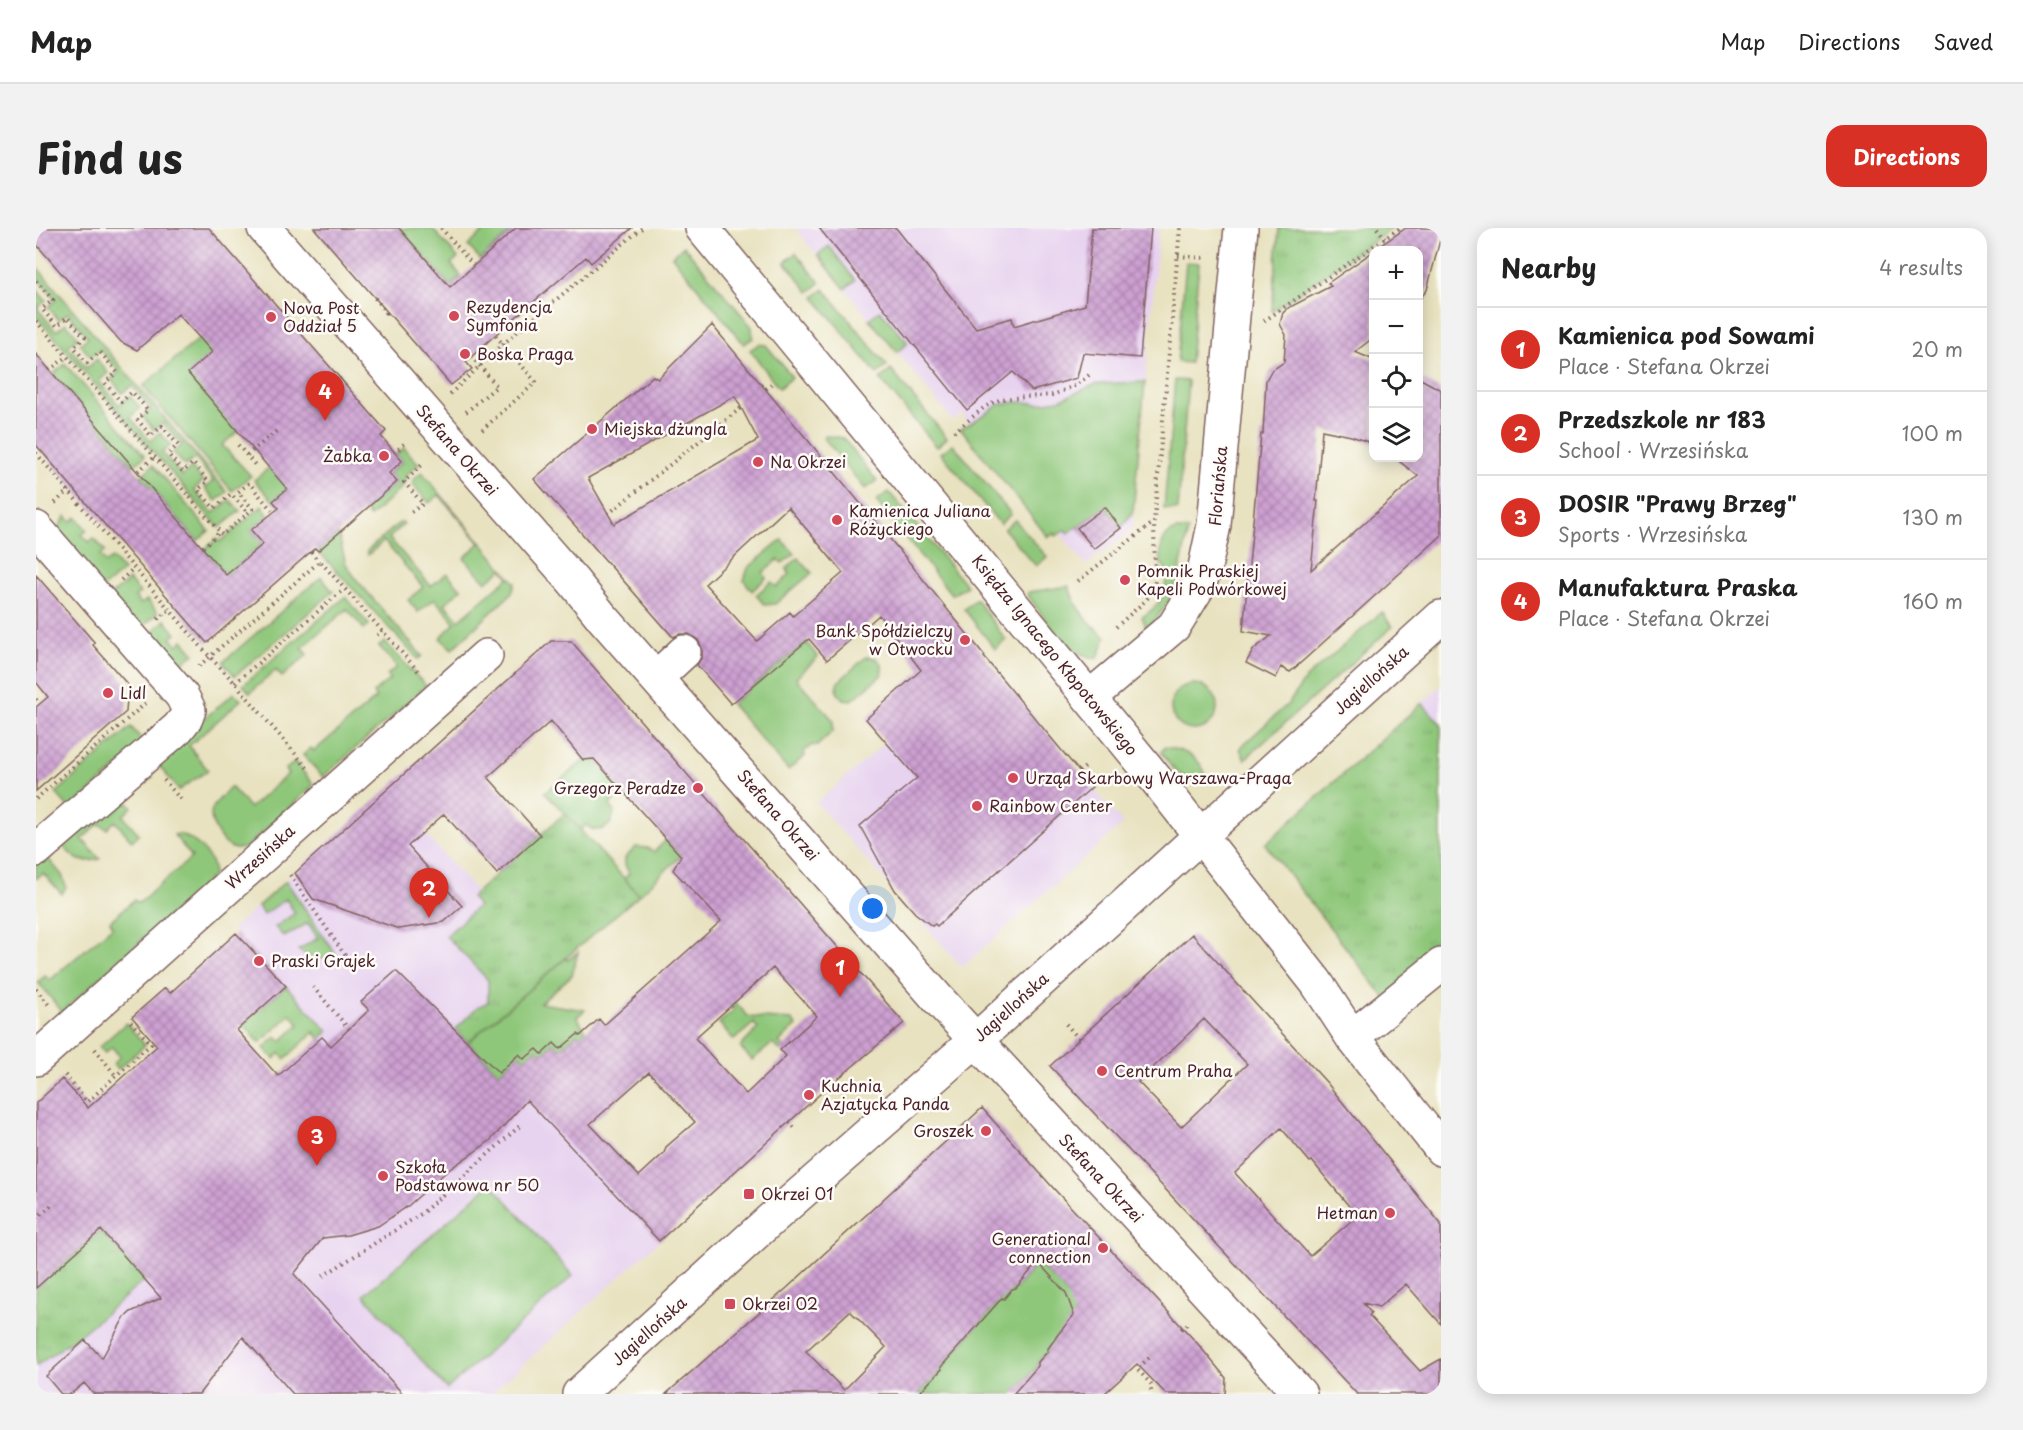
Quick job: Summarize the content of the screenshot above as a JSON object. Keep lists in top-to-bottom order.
{
  "streets": {
    "street": [
      "Stefana Okrzei",
      "Floriańska",
      "Księdza Ignacego Kłopotowskiego",
      "Jagiellońska",
      "Wrzesińska"
    ]
  },
  "crossings": [
    ["Stefana Okrzei", "Jagiellońska"],
    ["Floriańska", "Księdza Ignacego Kłopotowskiego"],
    ["Księdza Ignacego Kłopotowskiego", "Jagiellońska"]
  ],
  "places": {
    "other": [
      "Rezydencja Symfonia",
      "Nova Post Oddział 5",
      "Boska Praga",
      "Miejska dżungla",
      "Żabka",
      "Na Okrzei",
      "Kamienica Juliana Różyckiego",
      "Pomnik Praskiej Kapeli Podwórkowej",
      "Bank Spółdzielczy w Otwocku",
      "Lidl",
      "Urząd Skarbowy Warszawa-Praga",
      "Grzegorz Peradze",
      "Rainbow Center",
      "Praski Grajek",
      "Centrum Praha",
      "Kuchnia Azjatycka Panda",
      "Groszek",
      "Szkoła Podstawowa nr 50",
      "Hetman",
      "Generational connection"
    ],
    "transit": ["Okrzei 01", "Okrzei 02"]
  },
  "page": {
    "header": "Map",
    "nav": ["Map", "Directions", "Saved"],
    "title": "Find us",
    "buttons": "Directions",
    "heading": ["Nearby", "4 results"],
    "map_buttons": ["+", "−"],
    "list": [
      {
        "mark": "1",
        "name": "Kamienica pod Sowami",
        "note": "Place · Stefana Okrzei",
        "value": "20 m"
      },
      {
        "mark": "2",
        "name": "Przedszkole nr 183",
        "note": "School · Wrzesińska",
        "value": "100 m"
      },
      {
        "mark": "3",
        "name": "DOSIR \"Prawy Brzeg\"",
        "note": "Sports · Wrzesińska",
        "value": "130 m"
      },
      {
        "mark": "4",
        "name": "Manufaktura Praska",
        "note": "Place · Stefana Okrzei",
        "value": "160 m"
      }
    ],
    "pins": [
      "4",
      "2",
      "1",
      "3"
    ]
  }
}
